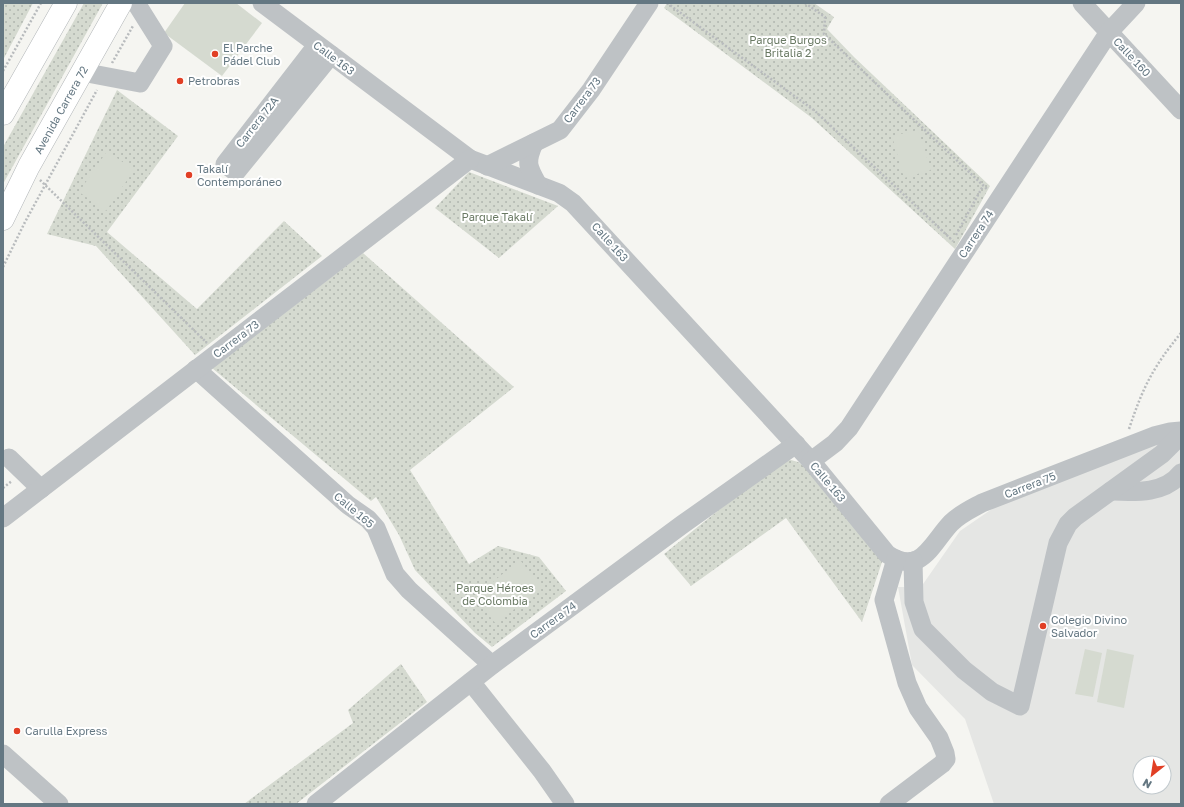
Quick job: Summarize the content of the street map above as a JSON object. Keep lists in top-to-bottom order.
{
  "streets": {
    "highway": ["Avenida Carrera 72"],
    "street": [
      "Calle 160",
      "Calle 163",
      "Carrera 73",
      "Carrera 74",
      "Carrera 75",
      "Calle 165"
    ]
  },
  "crossings": [
    ["Calle 160", "Carrera 74"],
    ["Calle 163", "Carrera 73"],
    ["Calle 163", "Carrera 74"],
    ["Calle 163", "Carrera 75"],
    ["Carrera 73", "Calle 165"],
    ["Carrera 74", "Calle 165"]
  ],
  "parks": ["Parque Burgos Britalia 2", "Parque Takalí", "Parque Héroes de Colombia"],
  "places": [
    "El Parche Pádel Club",
    "Petrobras",
    "Takalí Contemporáneo",
    "Colegio Divino Salvador",
    "Carulla Express"
  ],
  "north": "bottom left"
}
